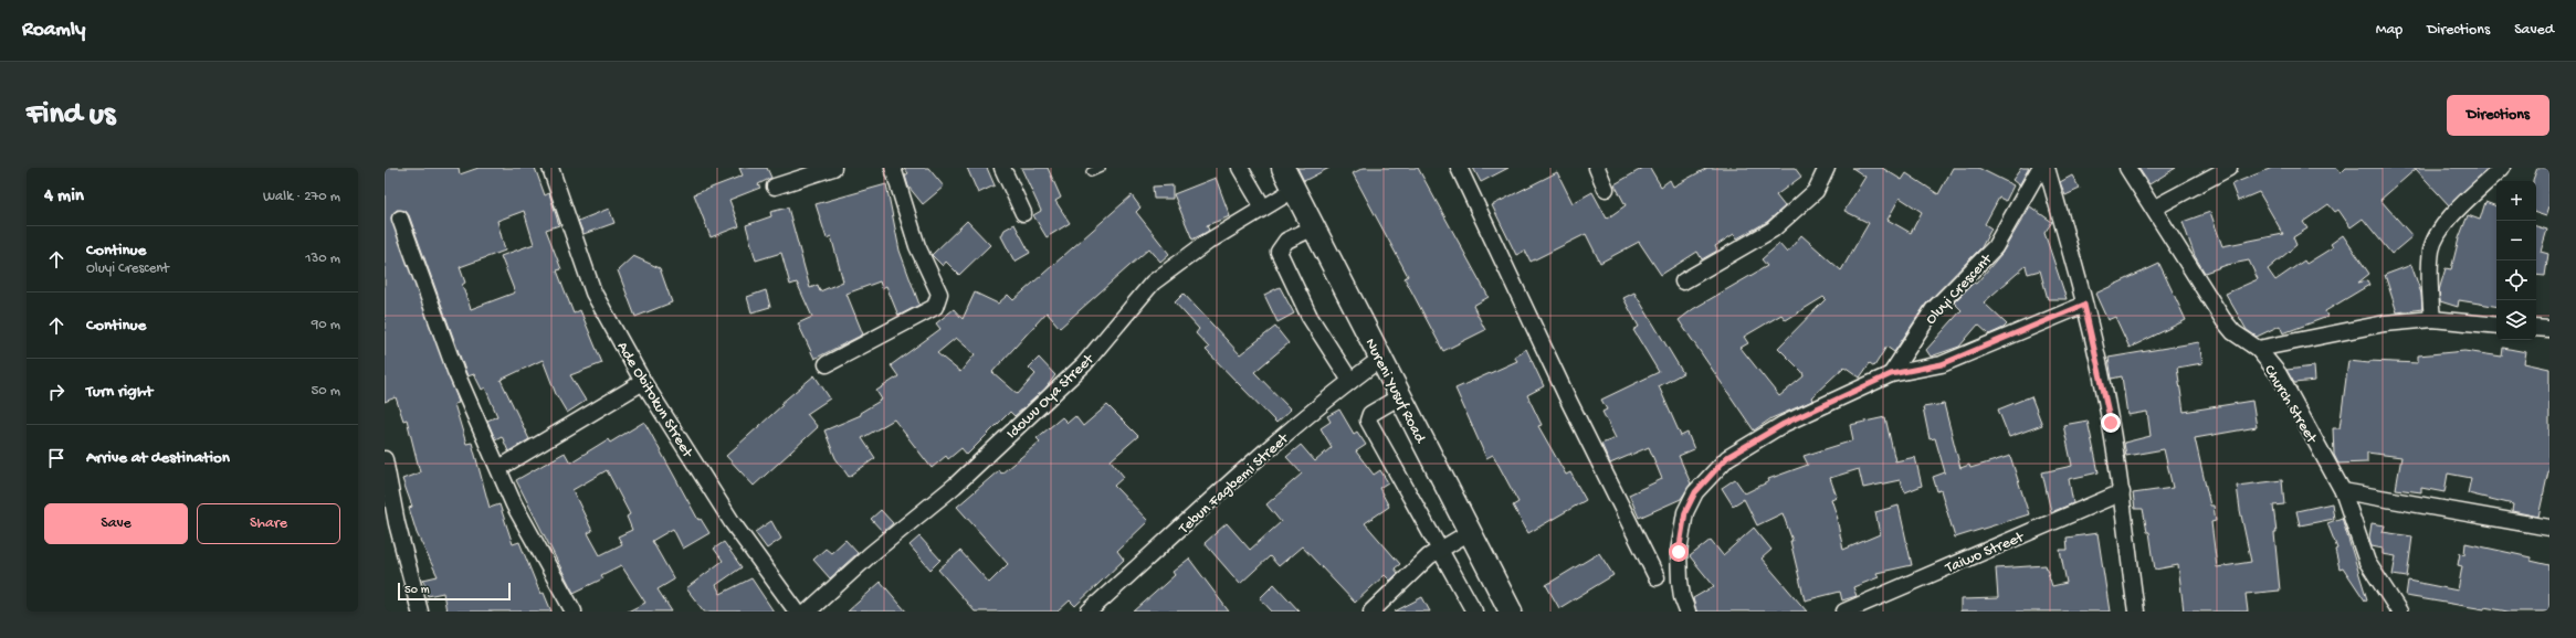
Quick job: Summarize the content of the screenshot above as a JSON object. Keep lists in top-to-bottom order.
{
  "streets": {
    "street": [
      "Oluyi Crescent",
      "Nureni Yusuf Road",
      "Idowu Oya Street",
      "Ade Obitokun Street",
      "Church Street",
      "Tebun Fagbemi Street",
      "Taiwo Street"
    ]
  },
  "crossings": [
    ["Nureni Yusuf Road", "Idowu Oya Street"],
    ["Nureni Yusuf Road", "Tebun Fagbemi Street"]
  ],
  "scale_bar": "50 m",
  "page": {
    "header": "Roamly",
    "nav": ["Map", "Directions", "Saved"],
    "buttons": [
      "Directions",
      ["Save", "Share"]
    ],
    "title": "Find us",
    "heading": ["4 min", "Walk · 270 m"],
    "map_buttons": ["+", "−"],
    "list": [
      ["Continue", "Oluyi Crescent", "130 m"],
      ["Continue", "90 m"],
      ["Turn right", "50 m"],
      "Arrive at destination"
    ],
    "scale": "50 m"
  }
}
